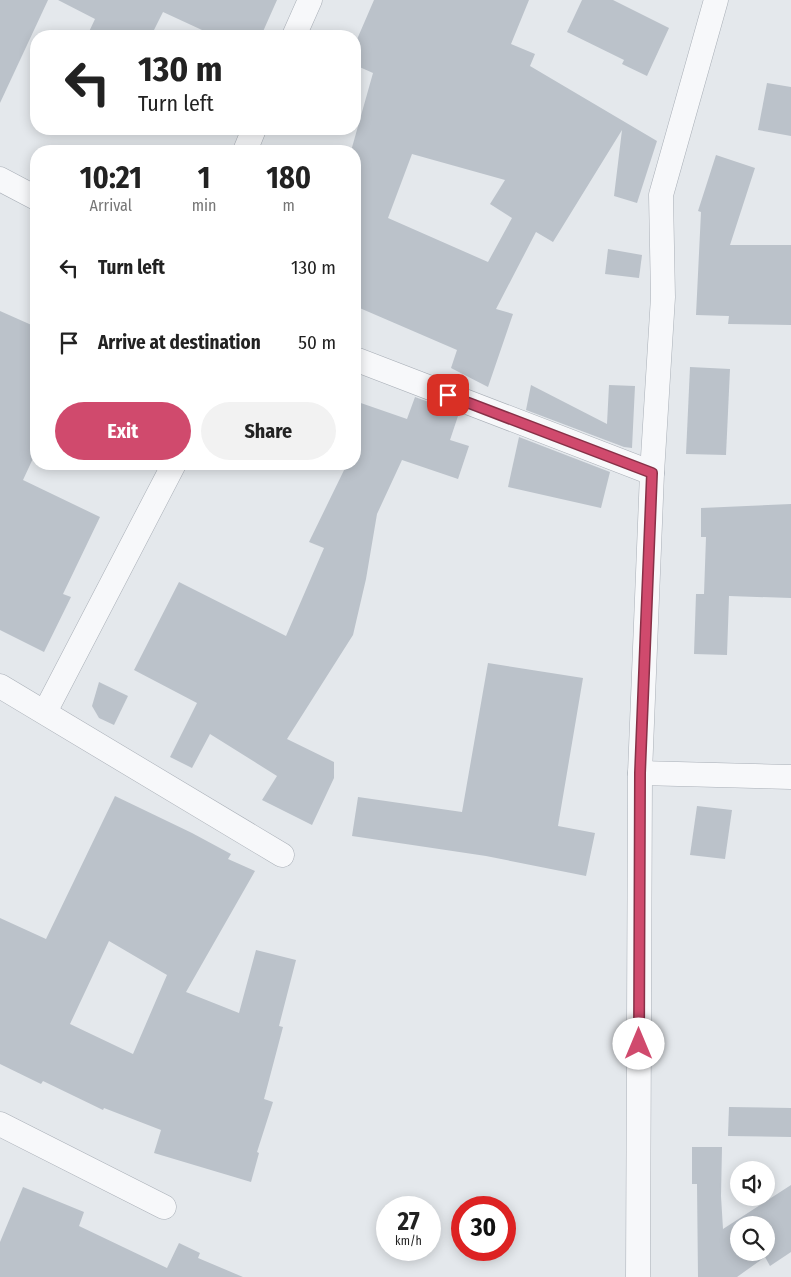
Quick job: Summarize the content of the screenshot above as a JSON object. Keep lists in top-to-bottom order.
{
  "page": {
    "turn": ["130 m", "Turn left"],
    "eta": [
      "10:21",
      "Arrival",
      "1",
      "min",
      "180",
      "m"
    ],
    "list": [
      {
        "name": "Turn left",
        "value": "130 m"
      },
      {
        "name": "Arrive at destination",
        "value": "50 m"
      }
    ],
    "buttons": ["Exit", "Share"],
    "speed": "27 km/h",
    "limit": "30"
  }
}
